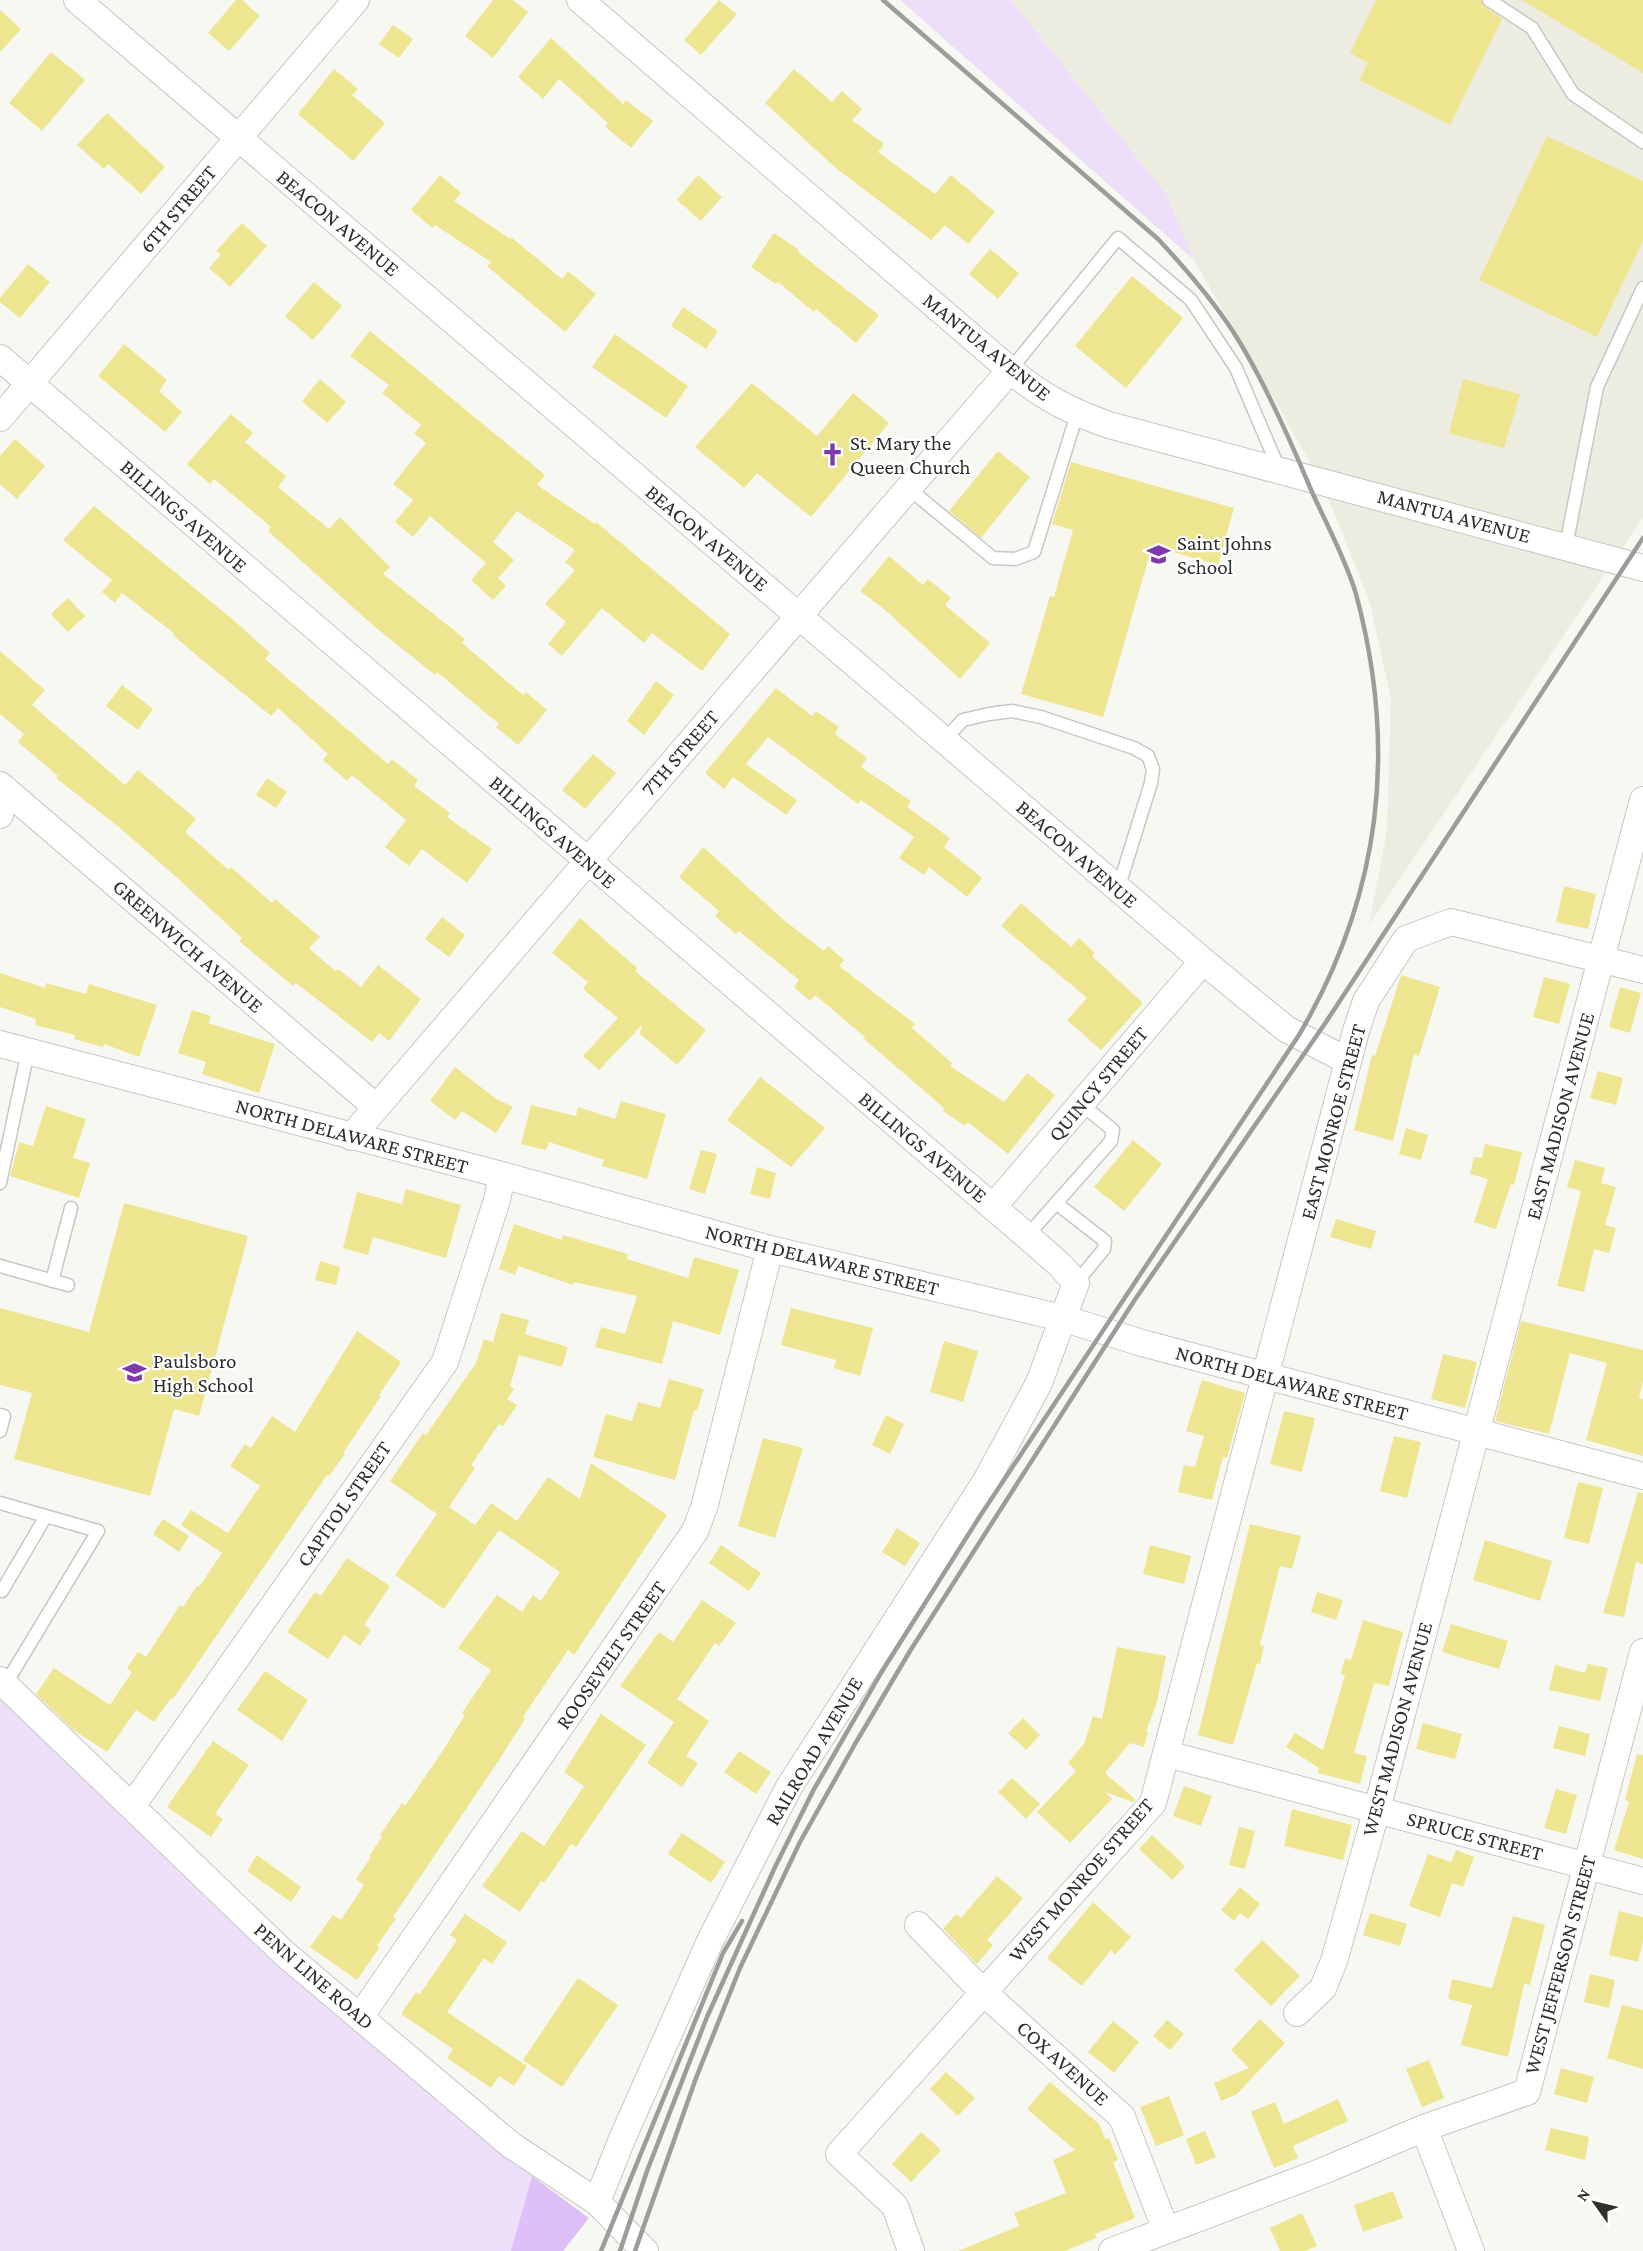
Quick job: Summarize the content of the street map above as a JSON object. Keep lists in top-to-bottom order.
{
  "streets": {
    "street": [
      "6TH STREET",
      "BEACON AVENUE",
      "MANTUA AVENUE",
      "BILLINGS AVENUE",
      "7TH STREET",
      "GREENWICH AVENUE",
      "QUINCY STREET",
      "EAST MADISON AVENUE",
      "EAST MONROE STREET",
      "NORTH DELAWARE STREET",
      "CAPITOL STREET",
      "ROOSEVELT STREET",
      "WEST MADISON AVENUE",
      "RAILROAD AVENUE",
      "SPRUCE STREET",
      "WEST MONROE STREET",
      "WEST JEFFERSON STREET",
      "PENN LINE ROAD",
      "COX AVENUE"
    ]
  },
  "crossings": [
    ["6TH STREET", "BEACON AVENUE"],
    ["6TH STREET", "BILLINGS AVENUE"],
    ["BEACON AVENUE", "7TH STREET"],
    ["BEACON AVENUE", "QUINCY STREET"],
    ["BEACON AVENUE", "EAST MONROE STREET"],
    ["MANTUA AVENUE", "7TH STREET"],
    ["BILLINGS AVENUE", "7TH STREET"],
    ["BILLINGS AVENUE", "QUINCY STREET"],
    ["7TH STREET", "GREENWICH AVENUE"],
    ["7TH STREET", "NORTH DELAWARE STREET"],
    ["EAST MADISON AVENUE", "EAST MONROE STREET"],
    ["EAST MADISON AVENUE", "NORTH DELAWARE STREET"],
    ["EAST MADISON AVENUE", "WEST MADISON AVENUE"],
    ["EAST MONROE STREET", "NORTH DELAWARE STREET"],
    ["EAST MONROE STREET", "WEST MONROE STREET"],
    ["NORTH DELAWARE STREET", "CAPITOL STREET"],
    ["NORTH DELAWARE STREET", "ROOSEVELT STREET"],
    ["NORTH DELAWARE STREET", "WEST MADISON AVENUE"],
    ["NORTH DELAWARE STREET", "RAILROAD AVENUE"],
    ["NORTH DELAWARE STREET", "WEST MONROE STREET"],
    ["CAPITOL STREET", "PENN LINE ROAD"],
    ["ROOSEVELT STREET", "PENN LINE ROAD"],
    ["WEST MADISON AVENUE", "SPRUCE STREET"],
    ["RAILROAD AVENUE", "PENN LINE ROAD"],
    ["SPRUCE STREET", "WEST MONROE STREET"],
    ["SPRUCE STREET", "WEST JEFFERSON STREET"],
    ["WEST MONROE STREET", "COX AVENUE"],
    ["WEST JEFFERSON STREET", "COX AVENUE"]
  ],
  "places": {
    "church": ["St. Mary the Queen Church"],
    "school or university": ["Saint Johns School", "Paulsboro High School"]
  },
  "north": "top left"
}
